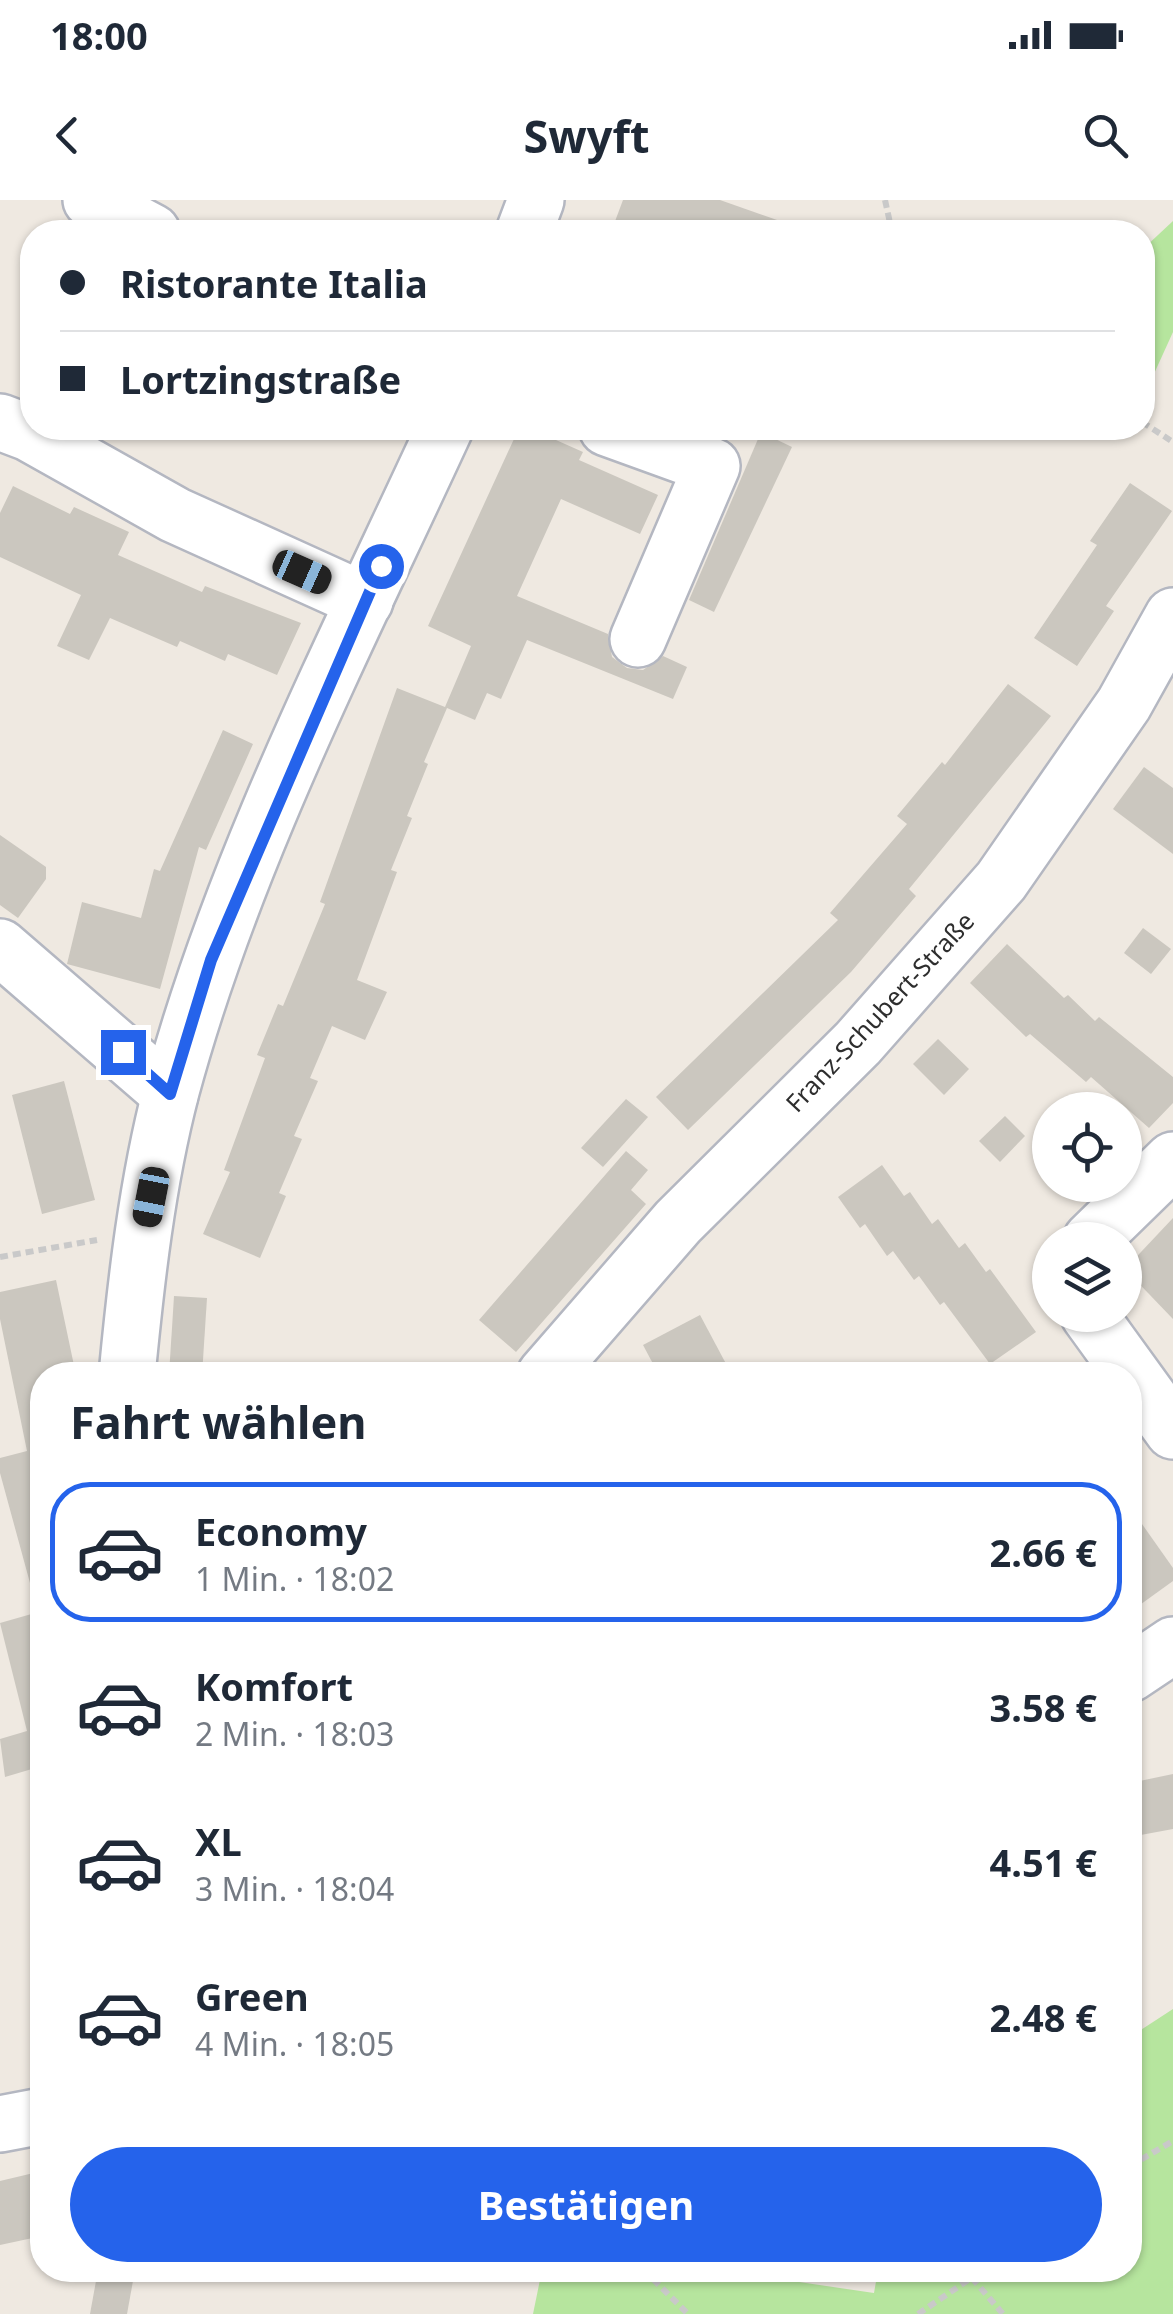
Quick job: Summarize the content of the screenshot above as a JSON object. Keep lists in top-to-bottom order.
{
  "streets": {
    "street": ["Franz-Schubert-Straße"]
  },
  "page": {
    "status": "18:00",
    "header": "Swyft",
    "banner": ["Ristorante Italia", "Lortzingstraße"],
    "heading": "Fahrt wählen",
    "list": [
      {
        "name": "Economy",
        "note": "1 Min. · 18:02",
        "value": "2.66 €"
      },
      {
        "name": "Komfort",
        "note": "2 Min. · 18:03",
        "value": "3.58 €"
      },
      {
        "name": "XL",
        "note": "3 Min. · 18:04",
        "value": "4.51 €"
      },
      {
        "name": "Green",
        "note": "4 Min. · 18:05",
        "value": "2.48 €"
      }
    ],
    "buttons": "Bestätigen"
  }
}
